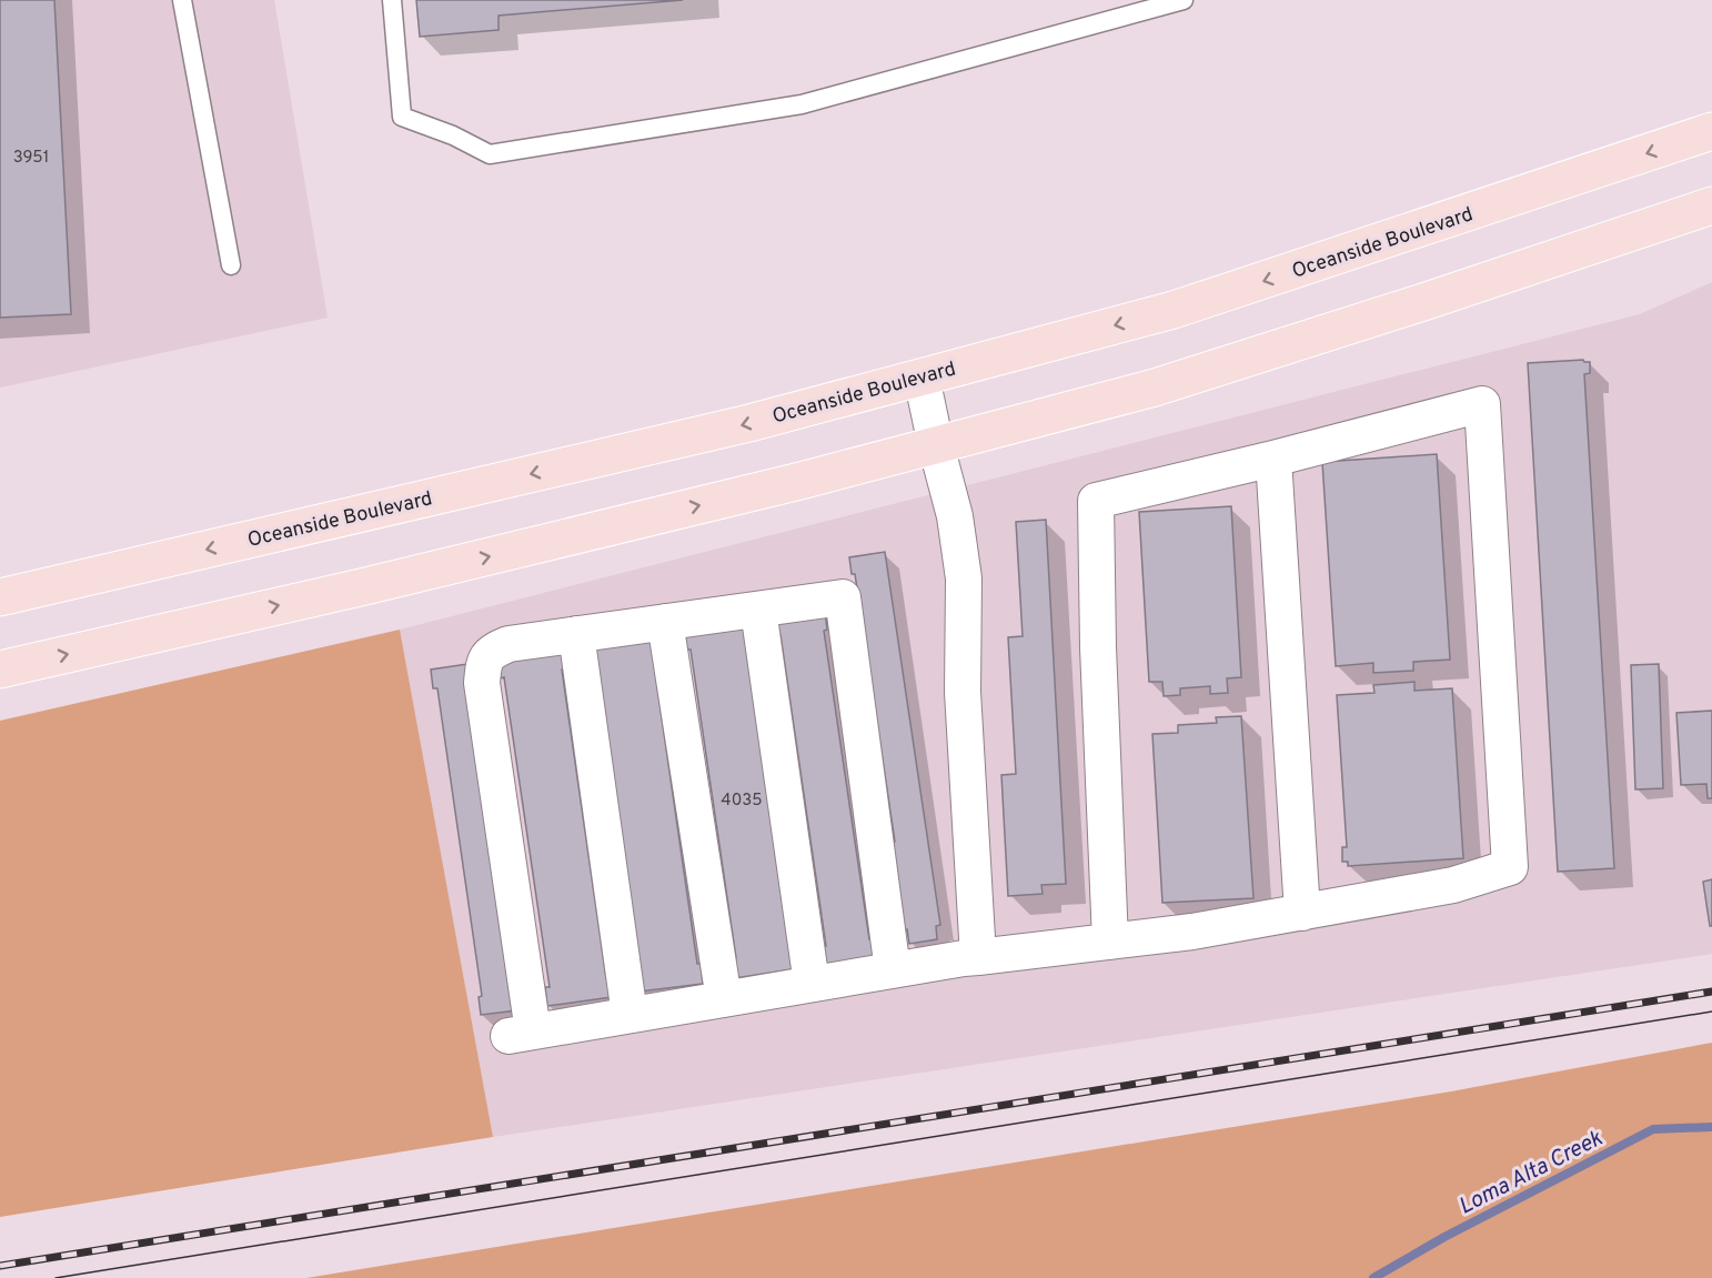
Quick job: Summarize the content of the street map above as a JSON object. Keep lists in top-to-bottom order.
{
  "streets": {
    "main road": ["Oceanside Boulevard"]
  },
  "water": ["Loma Alta Creek"],
  "house_numbers": ["3951", "4035"]
}
